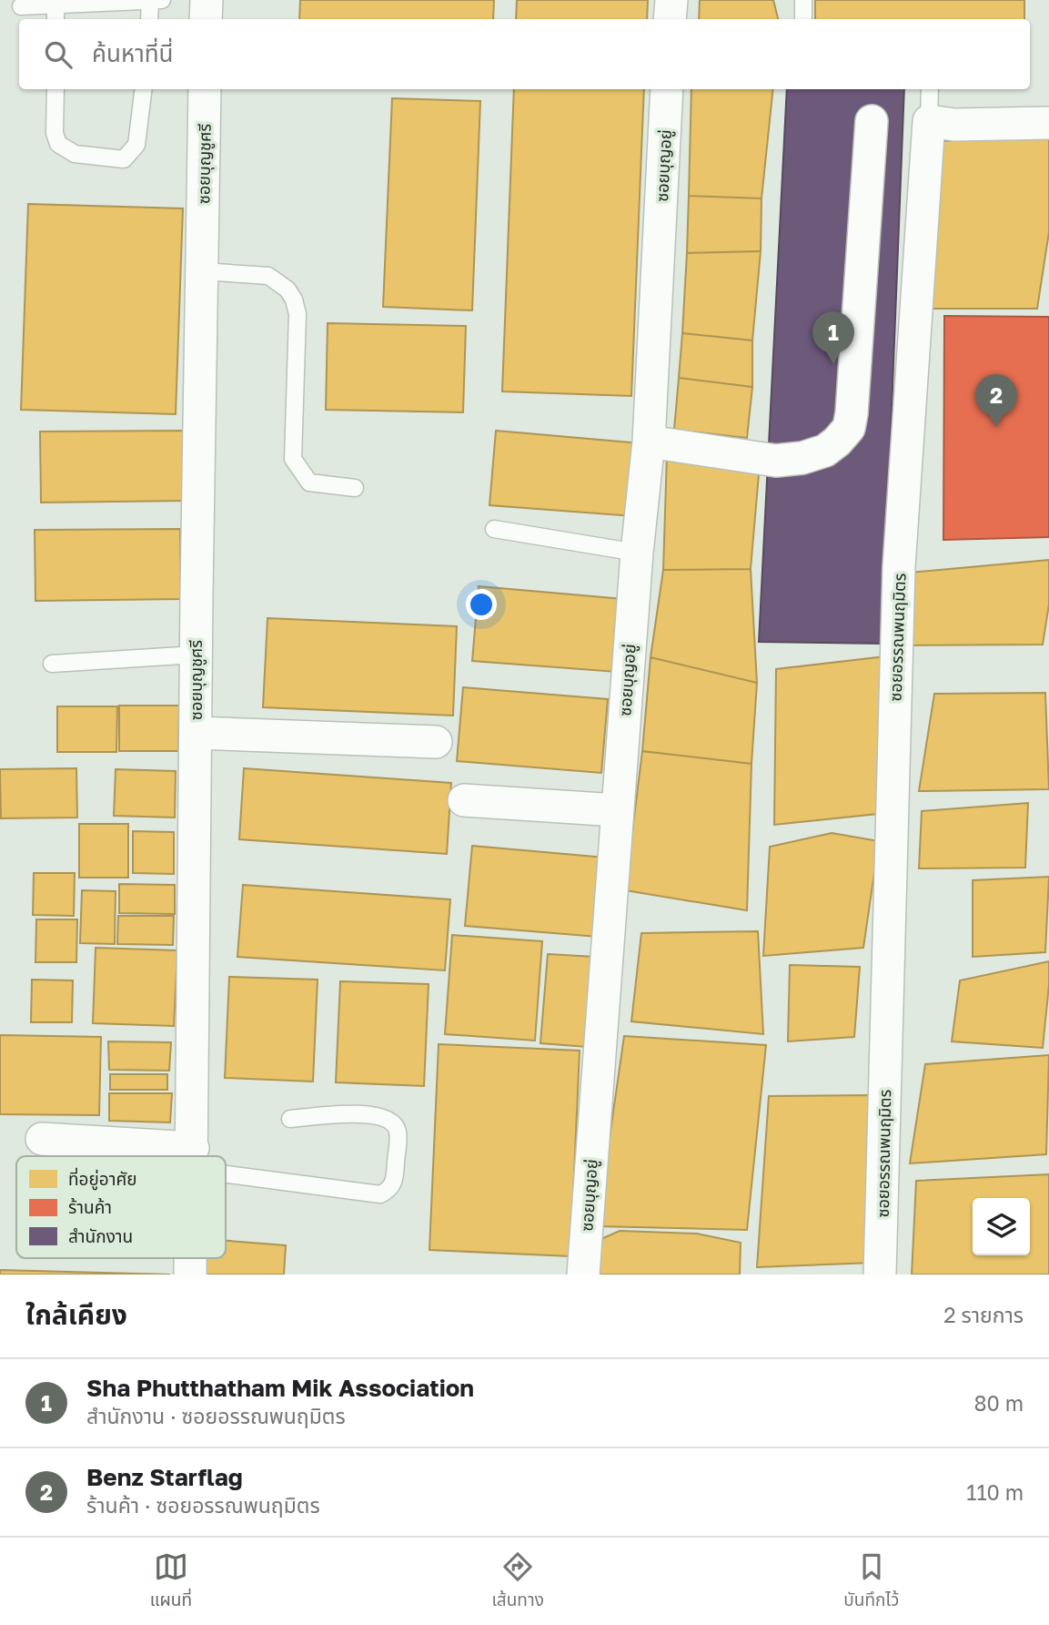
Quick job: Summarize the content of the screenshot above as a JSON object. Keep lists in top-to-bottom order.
{
  "streets": {
    "street": ["ซอยบุญชูศรี", "ซอยบุญอยู่", "ซอยอรรณพนฤมิตร"]
  },
  "legend": ["ที่อยู่อาศัย", "ร้านค้า", "สำนักงาน"],
  "page": {
    "search": "ค้นหาที่นี่",
    "pins": ["1", "2"],
    "heading": ["ใกล้เคียง", "2 รายการ"],
    "list": [
      {
        "mark": "1",
        "name": "Sha Phutthatham Mik Association",
        "note": "สำนักงาน · ซอยอรรณพนฤมิตร",
        "value": "80 m"
      },
      {
        "mark": "2",
        "name": "Benz Starflag",
        "note": "ร้านค้า · ซอยอรรณพนฤมิตร",
        "value": "110 m"
      }
    ],
    "nav": ["แผนที่", "เส้นทาง", "บันทึกไว้"]
  }
}
